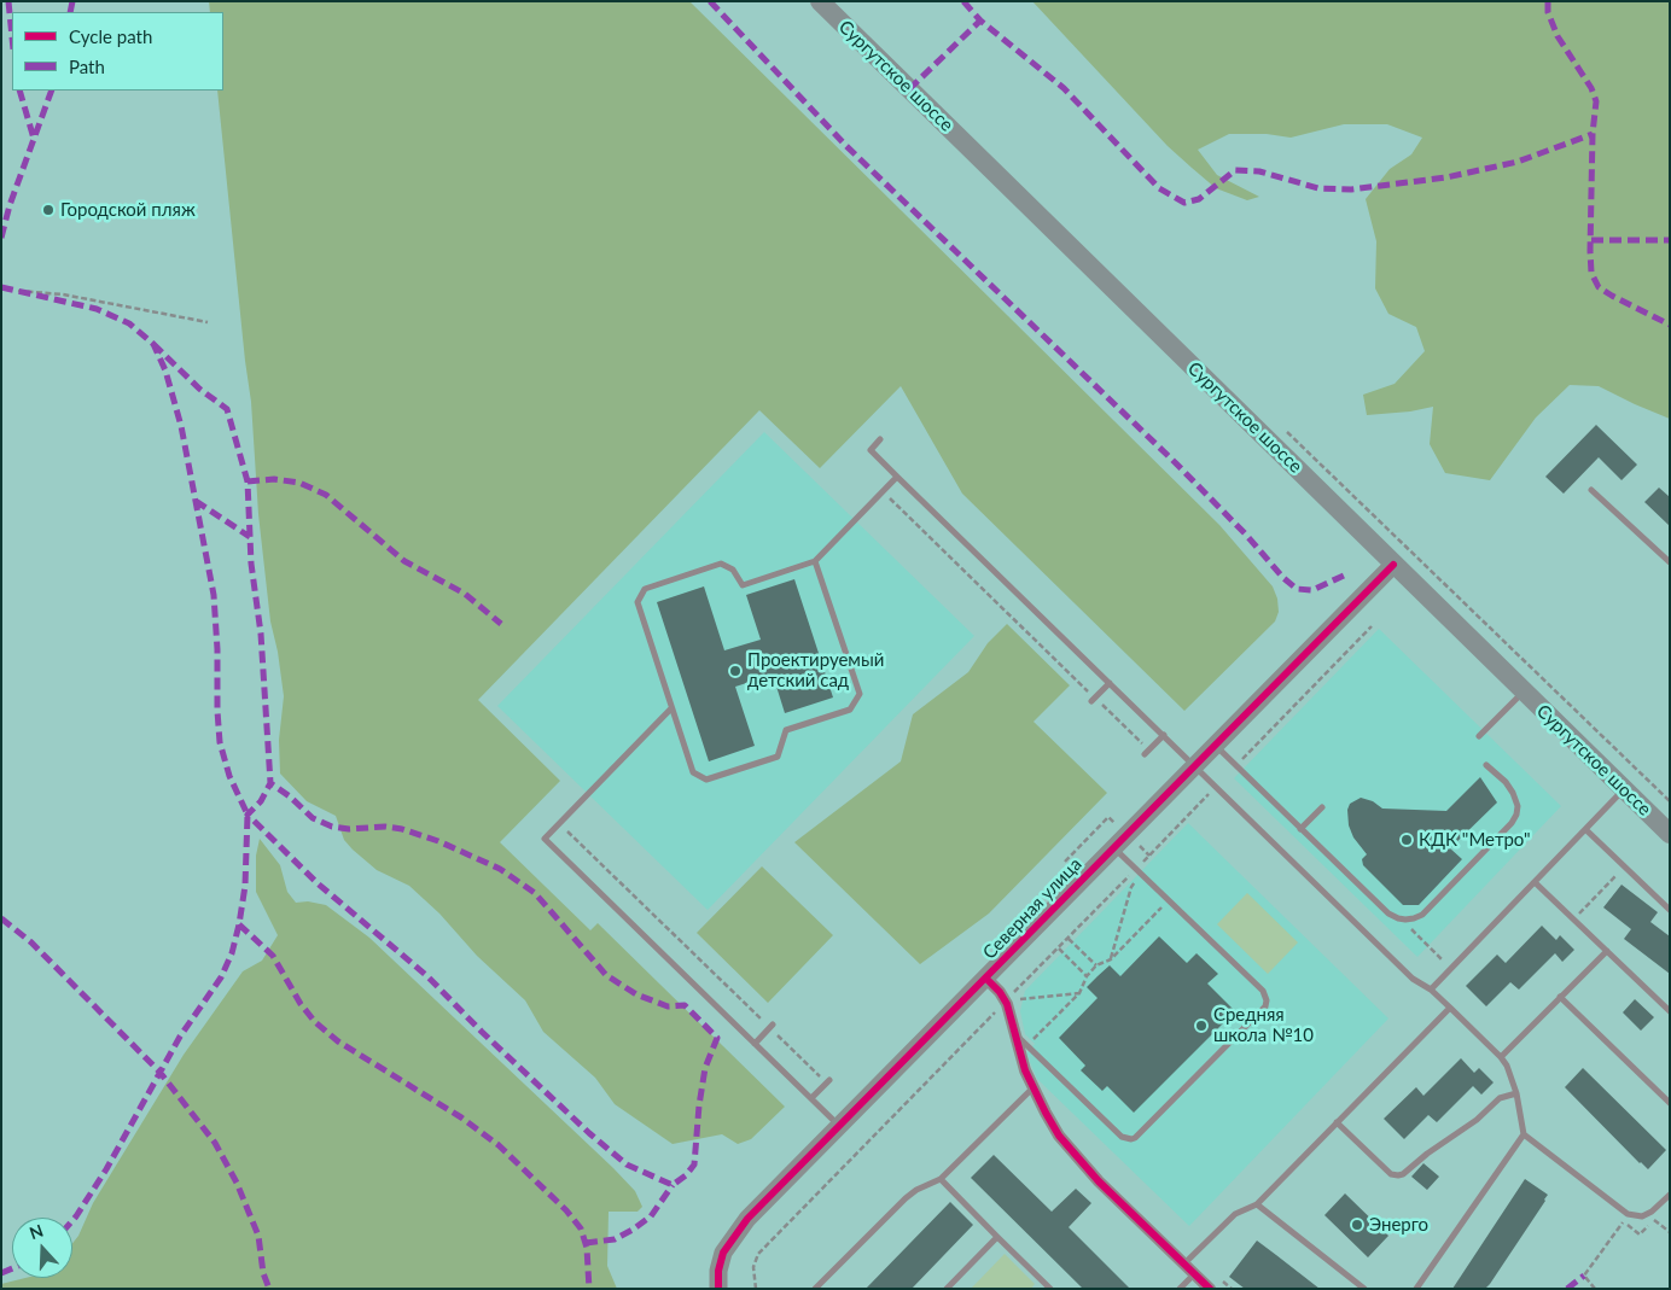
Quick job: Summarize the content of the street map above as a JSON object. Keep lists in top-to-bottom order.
{
  "streets": {
    "main road": ["Сургутское шоссе"],
    "street": ["Северная улица"]
  },
  "crossings": [
    ["Сургутское шоссе", "Северная улица"]
  ],
  "places": [
    "Городской пляж",
    "Проектируемый детский сад",
    "КДК \"Метро\"",
    "Средняя школа №10",
    "Энерго"
  ],
  "legend": ["Cycle path", "Path"],
  "north": "top"
}
